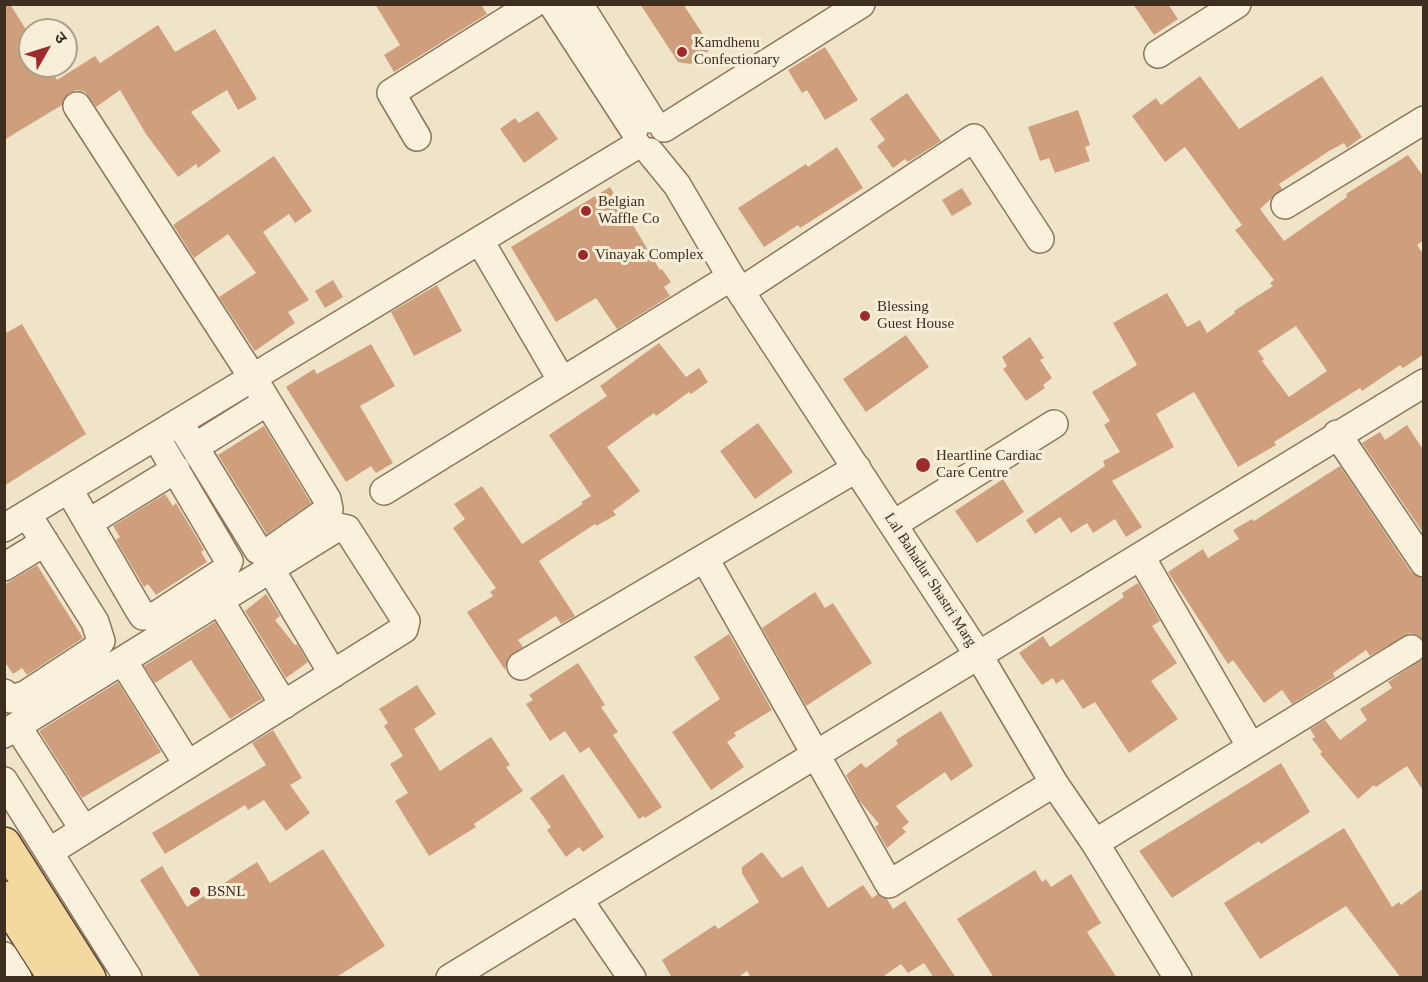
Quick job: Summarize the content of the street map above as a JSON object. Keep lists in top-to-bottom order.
{
  "streets": {
    "street": ["Lal Bahadur Shastri Marg"]
  },
  "places": [
    "Kamdhenu Confectionary",
    "Belgian Waffle Co",
    "Vinayak Complex",
    "Blessing Guest House",
    "Heartline Cardiac Care Centre",
    "BSNL"
  ],
  "north": "top right"
}
